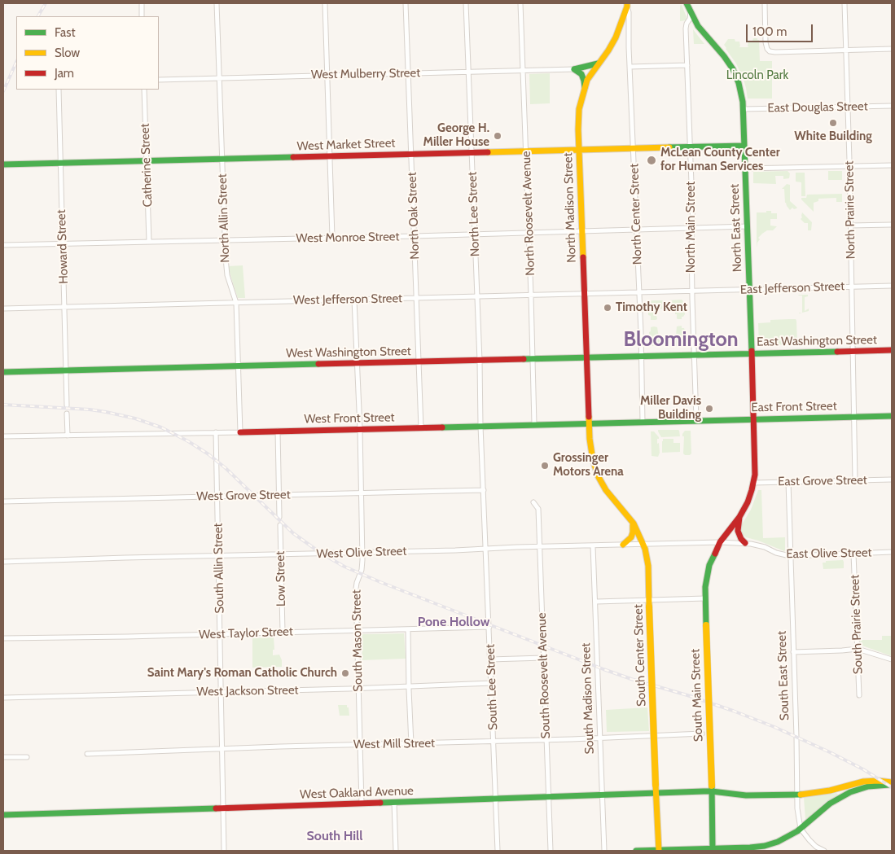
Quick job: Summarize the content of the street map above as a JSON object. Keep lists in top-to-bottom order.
{
  "streets": {
    "main road": [
      "West Market Street",
      "North Madison Street",
      "North East Street",
      "East Washington Street",
      "West Washington Street",
      "East Front Street",
      "West Front Street",
      "South Center Street",
      "South Main Street",
      "West Oakland Avenue"
    ],
    "street": [
      "West Mulberry Street",
      "East Douglas Street",
      "Catherine Street",
      "North Prairie Street",
      "North Roosevelt Avenue",
      "North Lee Street",
      "North Center Street",
      "North Oak Street",
      "North Allin Street",
      "North Main Street",
      "West Monroe Street",
      "Howard Street",
      "East Jefferson Street",
      "West Jefferson Street",
      "East Grove Street",
      "West Grove Street",
      "West Olive Street",
      "East Olive Street",
      "South Allin Street",
      "Low Street",
      "South Prairie Street",
      "West Taylor Street",
      "South Mason Street",
      "South Roosevelt Avenue",
      "South East Street",
      "South Lee Street",
      "West Jackson Street",
      "South Madison Street",
      "West Mill Street"
    ]
  },
  "crossings": [
    ["West Mulberry Street", "North Roosevelt Avenue"],
    ["West Mulberry Street", "North Lee Street"],
    ["West Mulberry Street", "North Oak Street"],
    ["West Mulberry Street", "North Allin Street"],
    ["East Douglas Street", "North Prairie Street"],
    ["East Douglas Street", "North East Street"],
    ["West Market Street", "Catherine Street"],
    ["West Market Street", "North Madison Street"],
    ["West Market Street", "North Roosevelt Avenue"],
    ["West Market Street", "North Lee Street"],
    ["West Market Street", "North Center Street"],
    ["West Market Street", "North Oak Street"],
    ["West Market Street", "North Allin Street"],
    ["West Market Street", "North Main Street"],
    ["West Market Street", "North East Street"],
    ["West Market Street", "Howard Street"],
    ["Catherine Street", "West Monroe Street"],
    ["North Madison Street", "North Center Street"],
    ["North Madison Street", "West Monroe Street"],
    ["North Madison Street", "West Jefferson Street"],
    ["North Madison Street", "West Washington Street"],
    ["North Madison Street", "West Front Street"],
    ["North Madison Street", "South Center Street"],
    ["North Prairie Street", "East Jefferson Street"],
    ["North Prairie Street", "East Washington Street"],
    ["North Prairie Street", "East Front Street"],
    ["North Roosevelt Avenue", "West Monroe Street"],
    ["North Roosevelt Avenue", "West Jefferson Street"],
    ["North Roosevelt Avenue", "West Washington Street"],
    ["North Roosevelt Avenue", "West Front Street"],
    ["North Lee Street", "West Monroe Street"],
    ["North Lee Street", "West Jefferson Street"],
    ["North Lee Street", "West Washington Street"],
    ["North Lee Street", "West Front Street"],
    ["North Lee Street", "South Lee Street"],
    ["North Center Street", "West Monroe Street"],
    ["North Center Street", "West Jefferson Street"],
    ["North Center Street", "West Washington Street"],
    ["North Center Street", "West Front Street"],
    ["North Oak Street", "West Monroe Street"],
    ["North Oak Street", "West Jefferson Street"],
    ["North Oak Street", "West Washington Street"],
    ["North Oak Street", "West Front Street"],
    ["North Allin Street", "West Monroe Street"],
    ["North Allin Street", "West Jefferson Street"],
    ["North Allin Street", "West Washington Street"],
    ["North Allin Street", "West Front Street"],
    ["North Main Street", "North East Street"],
    ["North Main Street", "West Monroe Street"],
    ["North Main Street", "East Jefferson Street"],
    ["North Main Street", "West Jefferson Street"],
    ["North Main Street", "East Washington Street"],
    ["North Main Street", "West Washington Street"],
    ["North Main Street", "East Front Street"],
    ["North Main Street", "West Front Street"],
    ["North East Street", "West Monroe Street"],
    ["North East Street", "East Jefferson Street"],
    ["North East Street", "East Washington Street"],
    ["North East Street", "East Front Street"],
    ["West Monroe Street", "Howard Street"],
    ["Howard Street", "West Jefferson Street"],
    ["Howard Street", "West Washington Street"],
    ["East Jefferson Street", "West Jefferson Street"],
    ["West Jefferson Street", "South Mason Street"],
    ["East Washington Street", "West Washington Street"],
    ["West Washington Street", "South Mason Street"],
    ["East Front Street", "West Front Street"],
    ["West Front Street", "South Allin Street"],
    ["West Front Street", "South Mason Street"],
    ["West Front Street", "South Center Street"],
    ["West Front Street", "South Lee Street"],
    ["East Grove Street", "South East Street"],
    ["West Grove Street", "South Allin Street"],
    ["West Grove Street", "South Mason Street"],
    ["West Grove Street", "South Lee Street"],
    ["West Olive Street", "East Olive Street"],
    ["West Olive Street", "South Allin Street"],
    ["West Olive Street", "Low Street"],
    ["West Olive Street", "South Mason Street"],
    ["West Olive Street", "South Center Street"],
    ["West Olive Street", "South Roosevelt Avenue"],
    ["West Olive Street", "South Lee Street"],
    ["West Olive Street", "South Main Street"],
    ["West Olive Street", "South Madison Street"],
    ["East Olive Street", "South Prairie Street"],
    ["East Olive Street", "South East Street"],
    ["East Olive Street", "South Main Street"],
    ["South Allin Street", "West Taylor Street"],
    ["South Allin Street", "West Jackson Street"],
    ["South Allin Street", "West Mill Street"],
    ["South Allin Street", "West Oakland Avenue"],
    ["Low Street", "West Taylor Street"],
    ["West Taylor Street", "South Mason Street"],
    ["West Taylor Street", "South Lee Street"],
    ["South Mason Street", "West Jackson Street"],
    ["South Mason Street", "West Mill Street"],
    ["South Mason Street", "West Oakland Avenue"],
    ["South Center Street", "West Oakland Avenue"],
    ["South Roosevelt Avenue", "West Mill Street"],
    ["South Roosevelt Avenue", "West Oakland Avenue"],
    ["South East Street", "West Oakland Avenue"],
    ["South Lee Street", "West Jackson Street"],
    ["South Lee Street", "West Mill Street"],
    ["South Lee Street", "West Oakland Avenue"],
    ["South Main Street", "West Oakland Avenue"],
    ["South Madison Street", "West Mill Street"],
    ["South Madison Street", "West Oakland Avenue"]
  ],
  "districts": ["Bloomington", "Pone Hollow", "South Hill"],
  "parks": ["Lincoln Park"],
  "places": [
    "White Building",
    "George H. Miller House",
    "McLean County Center for Human Services",
    "Timothy Kent",
    "Miller Davis Building",
    "Grossinger Motors Arena",
    "Saint Mary's Roman Catholic Church"
  ],
  "legend": ["Fast", "Slow", "Jam"],
  "scale_bar": "100 m"
}
